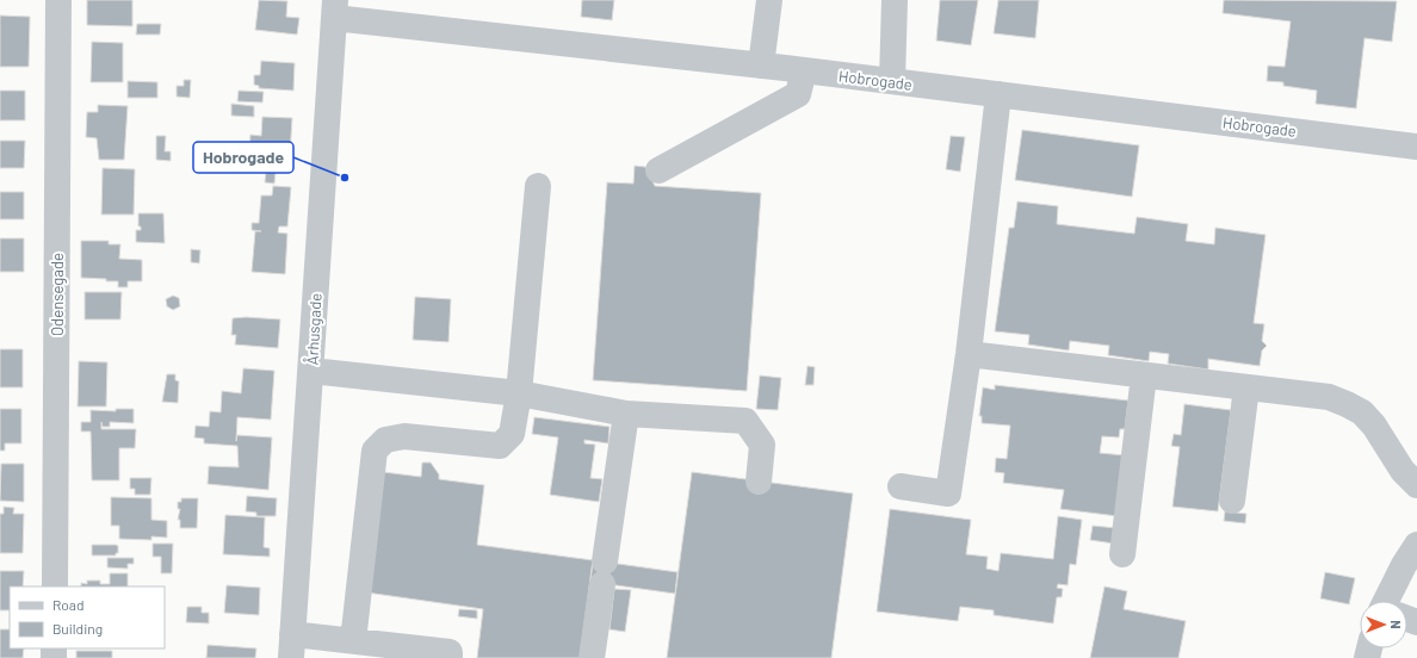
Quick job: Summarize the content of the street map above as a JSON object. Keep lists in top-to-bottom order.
{
  "streets": {
    "street": ["Hobrogade", "Odensegade", "Århusgade"]
  },
  "crossings": [
    ["Hobrogade", "Århusgade"]
  ],
  "places": ["Hobrogade"],
  "legend": ["Road", "Building"],
  "north": "right"
}
